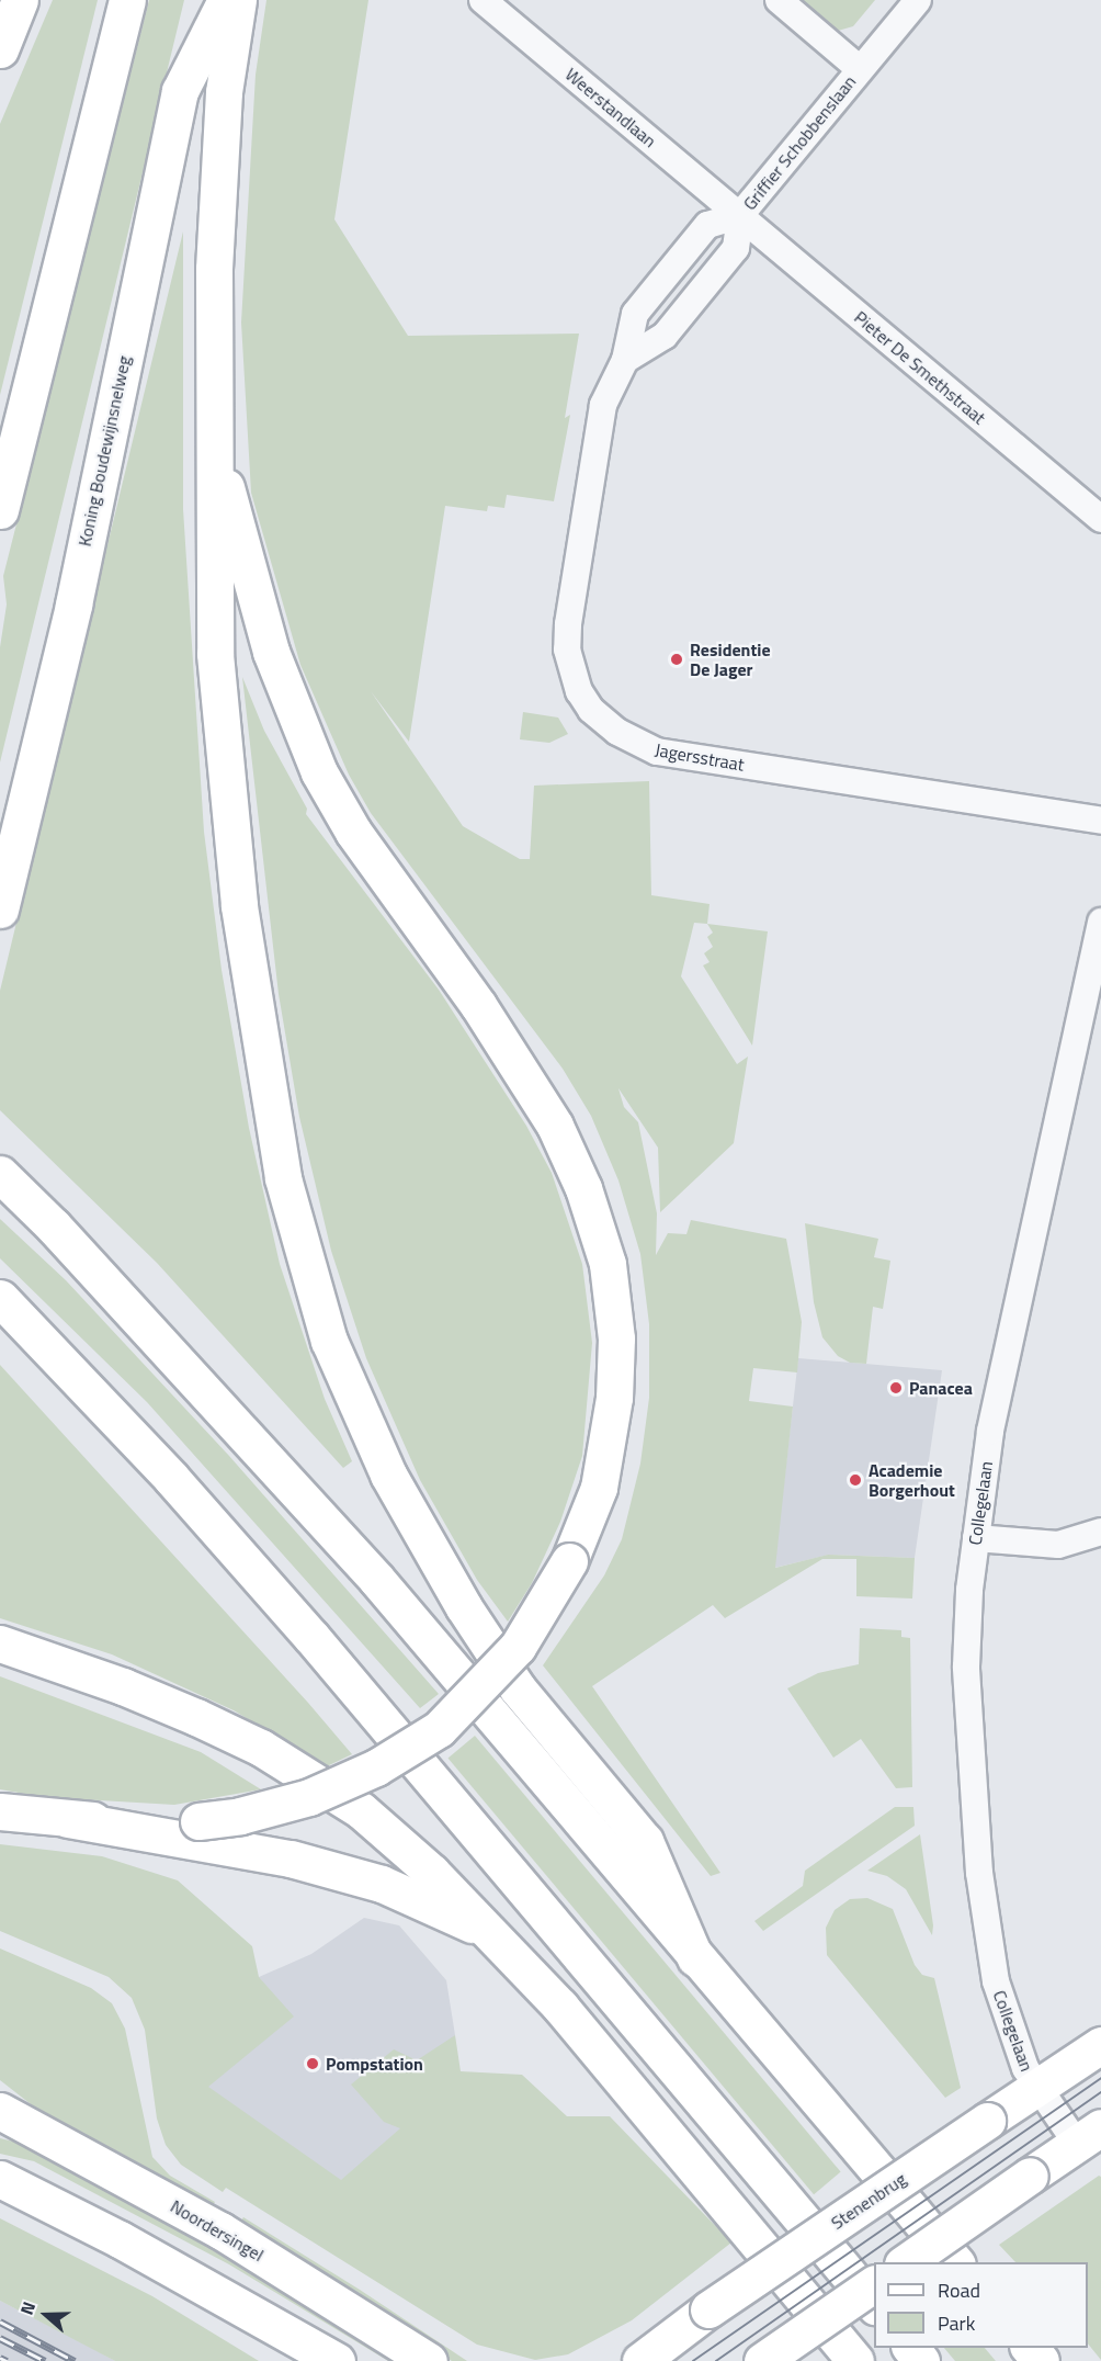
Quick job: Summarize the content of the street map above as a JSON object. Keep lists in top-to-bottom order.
{
  "streets": {
    "main road": ["Koning Boudewijnsnelweg", "Stenenbrug", "Noordersingel"],
    "street": [
      "Weerstandlaan",
      "Griffier Schobbenslaan",
      "Pieter De Smethstraat",
      "Jagersstraat",
      "Collegelaan"
    ]
  },
  "crossings": [
    ["Weerstandlaan", "Griffier Schobbenslaan"],
    ["Weerstandlaan", "Pieter De Smethstraat"],
    ["Griffier Schobbenslaan", "Pieter De Smethstraat"],
    ["Griffier Schobbenslaan", "Jagersstraat"],
    ["Collegelaan", "Stenenbrug"]
  ],
  "places": [
    "Residentie De Jager",
    "Panacea",
    "Academie Borgerhout",
    "Pompstation"
  ],
  "legend": ["Road", "Park"],
  "north": "left"
}
